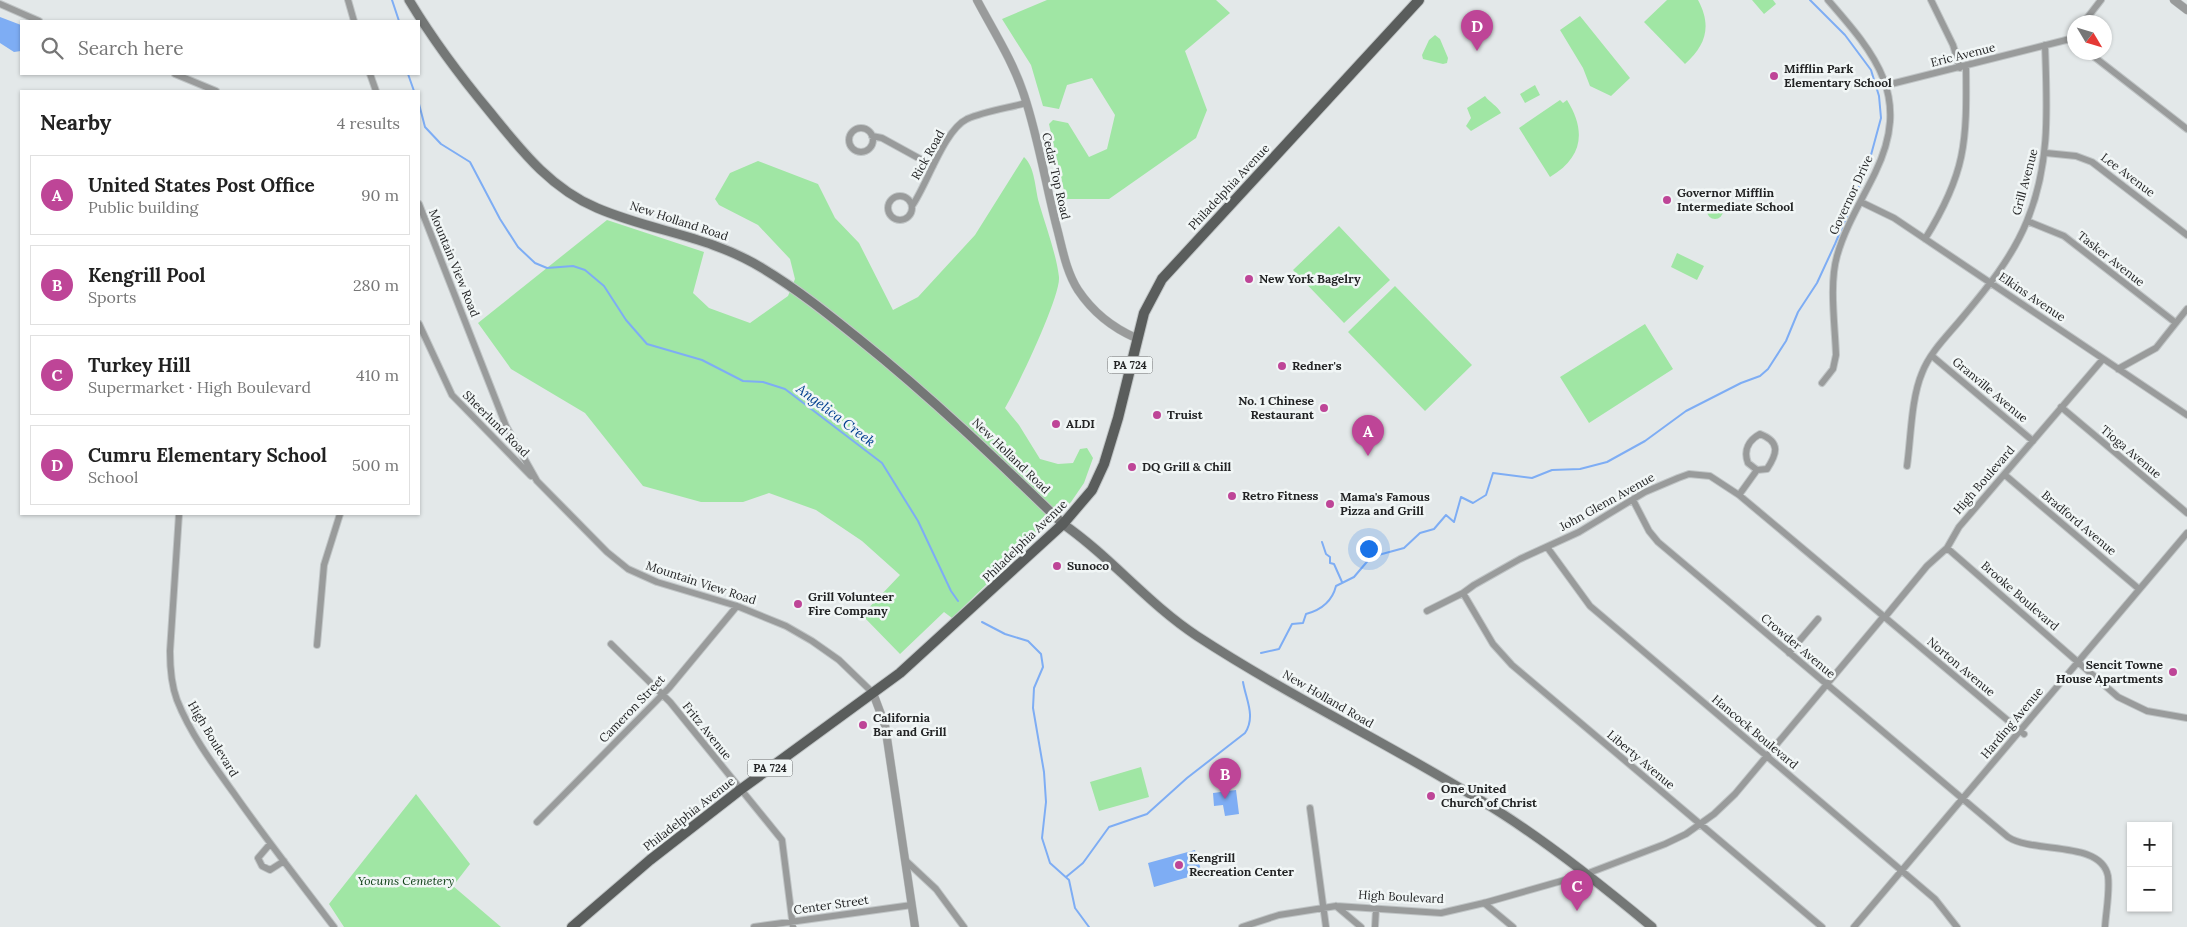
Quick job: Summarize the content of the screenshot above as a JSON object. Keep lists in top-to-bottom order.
{
  "streets": {
    "main road": ["Philadelphia Avenue", "New Holland Road", "PA 724"],
    "street": [
      "Eric Avenue",
      "Rick Road",
      "Lee Avenue",
      "Cedar Top Road",
      "Grill Avenue",
      "Governor Drive",
      "Tasker Avenue",
      "Mountain View Road",
      "Elkins Avenue",
      "Granville Avenue",
      "Sheerlund Road",
      "Tioga Avenue",
      "High Boulevard",
      "John Glenn Avenue",
      "Bradford Avenue",
      "Brooke Boulevard",
      "Crowder Avenue",
      "Norton Avenue",
      "Cameron Street",
      "Harding Avenue",
      "Fritz Avenue",
      "Hancock Boulevard",
      "Liberty Avenue",
      "Center Street"
    ]
  },
  "crossings": [
    ["Eric Avenue", "Grill Avenue"],
    ["Eric Avenue", "Governor Drive"],
    ["Rick Road", "Cedar Top Road"],
    ["Lee Avenue", "Grill Avenue"],
    ["Cedar Top Road", "Philadelphia Avenue"],
    ["Grill Avenue", "Tasker Avenue"],
    ["Grill Avenue", "Elkins Avenue"],
    ["Grill Avenue", "Granville Avenue"],
    ["Philadelphia Avenue", "New Holland Road"],
    ["Philadelphia Avenue", "Mountain View Road"],
    ["Philadelphia Avenue", "Fritz Avenue"],
    ["Governor Drive", "Elkins Avenue"],
    ["New Holland Road", "High Boulevard"],
    ["Mountain View Road", "Sheerlund Road"],
    ["Mountain View Road", "Cameron Street"],
    ["Mountain View Road", "Center Street"],
    ["Elkins Avenue", "High Boulevard"],
    ["Granville Avenue", "High Boulevard"],
    ["Tioga Avenue", "High Boulevard"],
    ["High Boulevard", "John Glenn Avenue"],
    ["High Boulevard", "Bradford Avenue"],
    ["High Boulevard", "Brooke Boulevard"],
    ["High Boulevard", "Crowder Avenue"],
    ["High Boulevard", "Norton Avenue"],
    ["High Boulevard", "Hancock Boulevard"],
    ["High Boulevard", "Liberty Avenue"],
    ["John Glenn Avenue", "Crowder Avenue"],
    ["John Glenn Avenue", "Norton Avenue"],
    ["John Glenn Avenue", "Hancock Boulevard"],
    ["John Glenn Avenue", "Liberty Avenue"],
    ["Bradford Avenue", "Harding Avenue"],
    ["Brooke Boulevard", "Harding Avenue"],
    ["Crowder Avenue", "Harding Avenue"],
    ["Norton Avenue", "Harding Avenue"],
    ["Cameron Street", "Fritz Avenue"],
    ["Harding Avenue", "Hancock Boulevard"],
    ["Fritz Avenue", "Center Street"]
  ],
  "water": ["Angelica Creek"],
  "parks": ["Yocums Cemetery"],
  "places": [
    "Mifflin Park Elementary School",
    "Governor Mifflin Intermediate School",
    "New York Bagelry",
    "Redner's",
    "No. 1 Chinese Restaurant",
    "Truist",
    "ALDI",
    "DQ Grill & Chill",
    "Retro Fitness",
    "Mama's Famous Pizza and Grill",
    "Sunoco",
    "Grill Volunteer Fire Company",
    "Sencit Towne House Apartments",
    "California Bar and Grill",
    "One United Church of Christ",
    "Kengrill Recreation Center"
  ],
  "north": "bottom right",
  "page": {
    "pins": [
      "D",
      "A",
      "B",
      "C"
    ],
    "search": "Search here",
    "heading": ["Nearby", "4 results"],
    "list": [
      {
        "mark": "A",
        "name": "United States Post Office",
        "note": "Public building",
        "value": "90 m"
      },
      {
        "mark": "B",
        "name": "Kengrill Pool",
        "note": "Sports",
        "value": "280 m"
      },
      {
        "mark": "C",
        "name": "Turkey Hill",
        "note": "Supermarket · High Boulevard",
        "value": "410 m"
      },
      {
        "mark": "D",
        "name": "Cumru Elementary School",
        "note": "School",
        "value": "500 m"
      }
    ],
    "map_buttons": ["+", "−"]
  }
}
